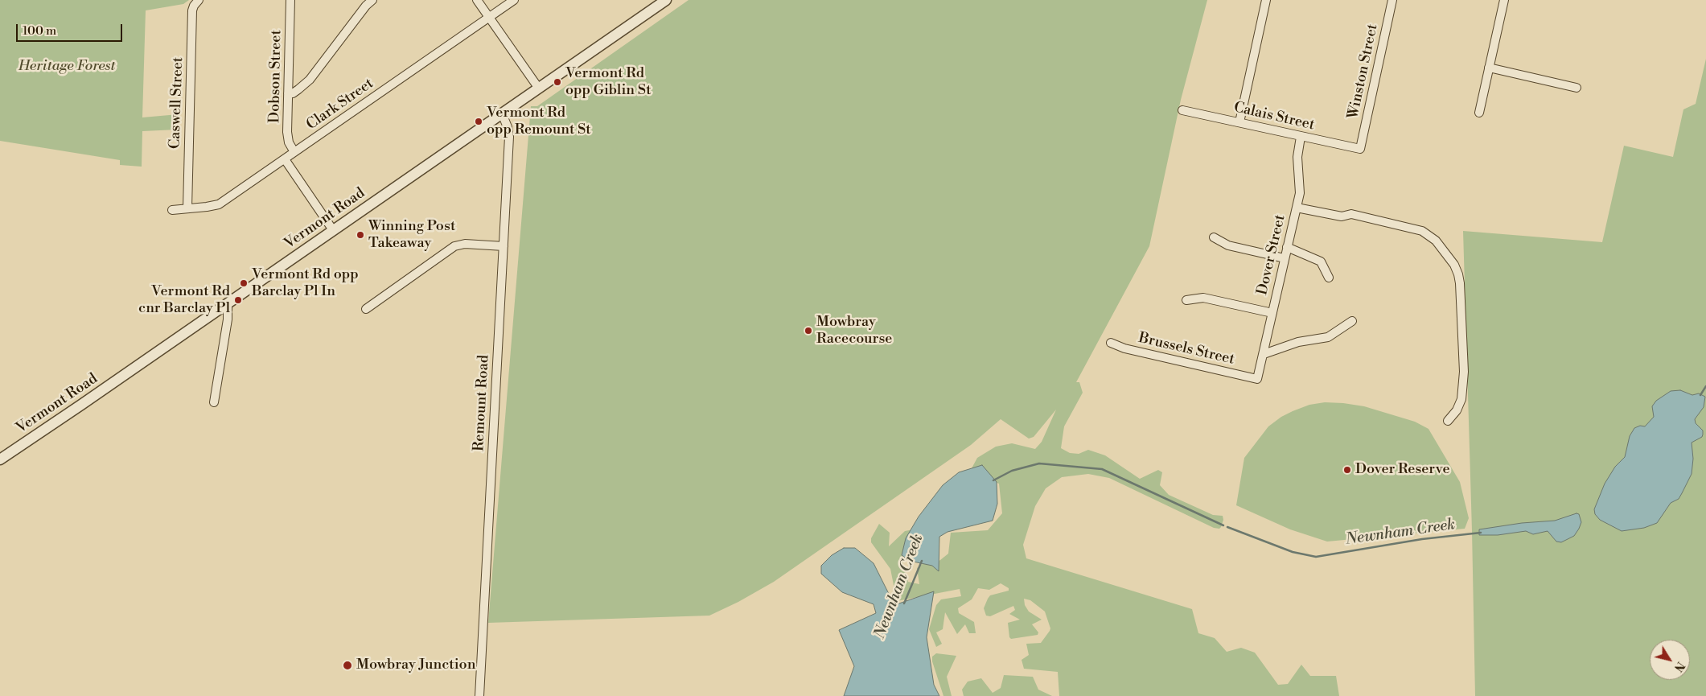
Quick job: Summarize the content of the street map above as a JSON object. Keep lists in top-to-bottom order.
{
  "streets": {
    "street": [
      "Winston Street",
      "Dobson Street",
      "Caswell Street",
      "Clark Street",
      "Calais Street",
      "Vermont Road",
      "Dover Street",
      "Brussels Street",
      "Remount Road"
    ]
  },
  "crossings": [
    ["Winston Street", "Calais Street"],
    ["Dobson Street", "Clark Street"],
    ["Caswell Street", "Clark Street"],
    ["Calais Street", "Dover Street"],
    ["Vermont Road", "Remount Road"],
    ["Dover Street", "Brussels Street"]
  ],
  "water": ["Newnham Creek"],
  "parks": ["Heritage Forest"],
  "places": [
    "Vermont Rd opp Giblin St",
    "Vermont Rd opp Remount St",
    "Winning Post Takeaway",
    "Vermont Rd opp Barclay Pl In",
    "Vermont Rd cnr Barclay Pl",
    "Mowbray Racecourse",
    "Dover Reserve",
    "Mowbray Junction"
  ],
  "scale_bar": "100 m",
  "north": "bottom right"
}
